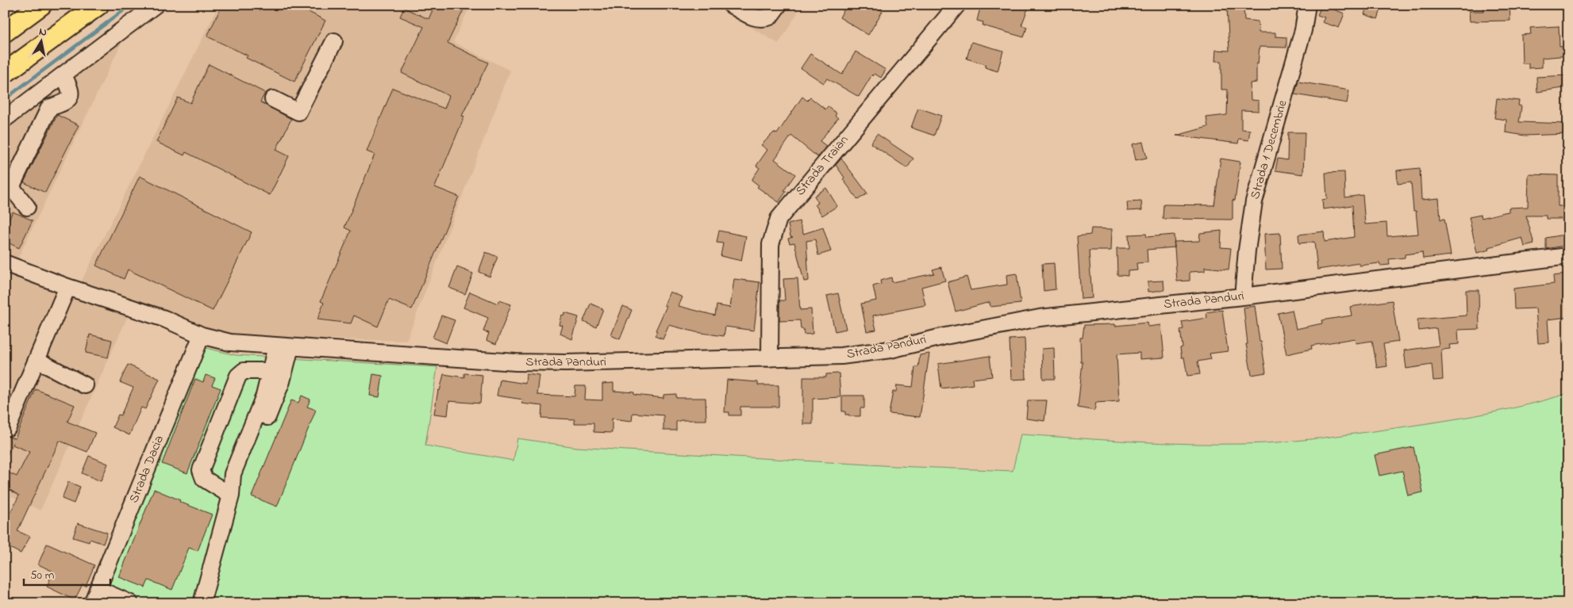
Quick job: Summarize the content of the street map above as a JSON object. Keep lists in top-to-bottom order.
{
  "streets": {
    "street": [
      "Strada 1 Decembrie",
      "Strada Traian",
      "Strada Panduri",
      "Strada Dacia"
    ]
  },
  "crossings": [
    ["Strada 1 Decembrie", "Strada Panduri"],
    ["Strada Traian", "Strada Panduri"],
    ["Strada Panduri", "Strada Dacia"]
  ],
  "scale_bar": "50 m",
  "north": "top"
}
